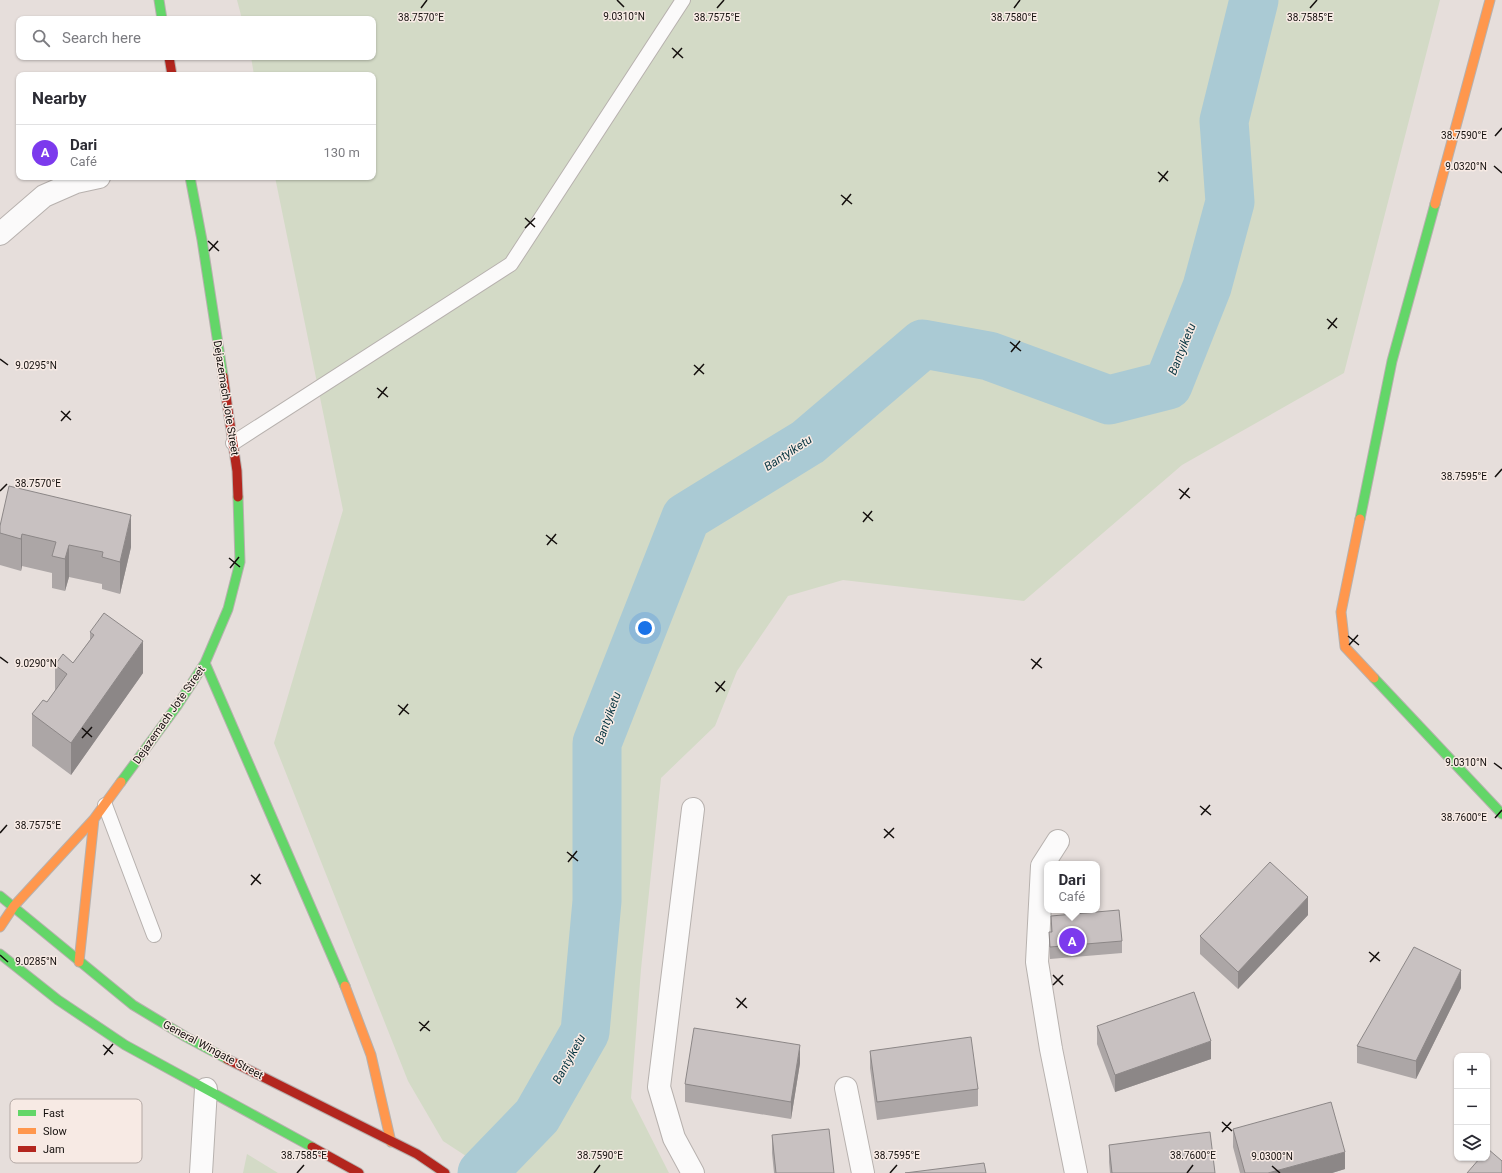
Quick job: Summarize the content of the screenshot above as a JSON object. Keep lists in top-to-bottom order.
{
  "streets": {
    "main road": ["Dejazemach Jote Street", "General Wingate Street"]
  },
  "crossings": [
    ["Dejazemach Jote Street", "General Wingate Street"]
  ],
  "water": ["Bantyiketu"],
  "legend": ["Fast", "Slow", "Jam"],
  "page": {
    "search": "Search here",
    "heading": "Nearby",
    "list": [
      {
        "mark": "A",
        "name": "Dari",
        "note": "Café",
        "value": "130 m"
      }
    ],
    "popup": ["Dari", "Café"],
    "pins": "A",
    "map_buttons": ["+", "−"]
  },
  "coordinates": [
    "9.0310°N",
    "38.7570°E",
    "38.7575°E",
    "38.7580°E",
    "38.7585°E",
    "38.7590°E",
    "9.0320°N",
    "9.0295°N",
    "38.7595°E",
    "9.0290°N",
    "38.7600°E",
    "9.0285°N",
    "9.0300°N"
  ]
}
